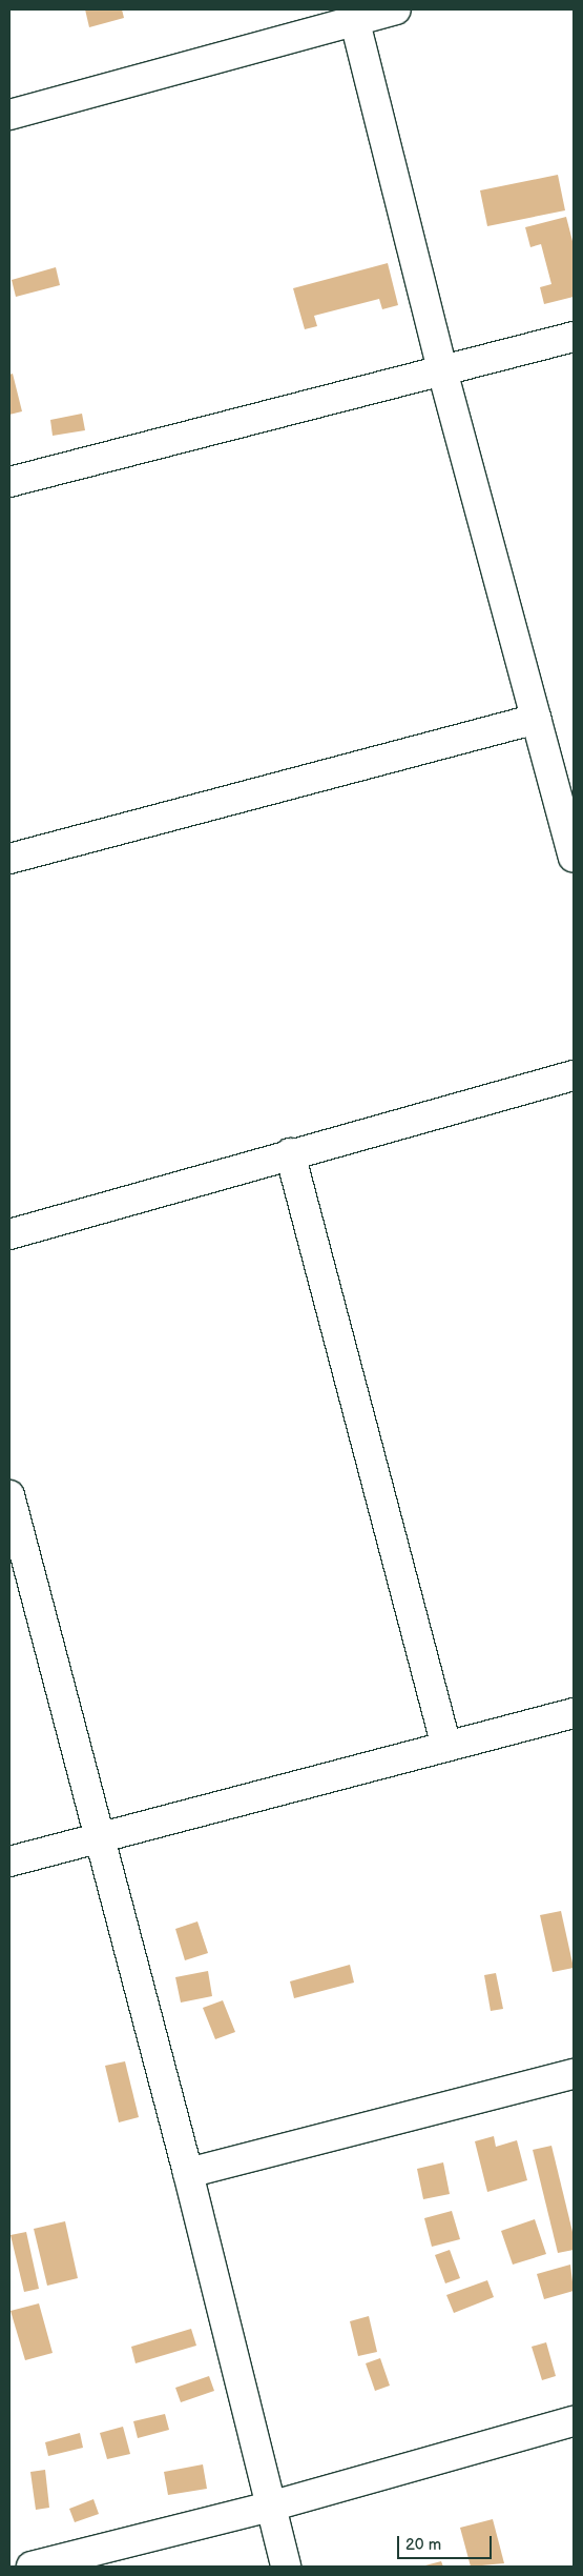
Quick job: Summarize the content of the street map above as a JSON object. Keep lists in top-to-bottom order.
{
  "scale_bar": "20 m"
}
